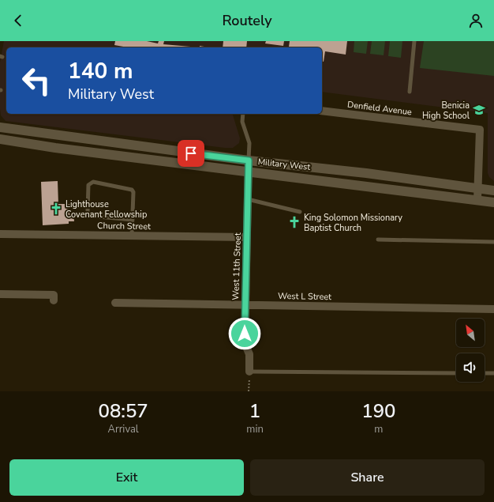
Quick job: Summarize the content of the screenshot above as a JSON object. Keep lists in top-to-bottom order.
{
  "streets": {
    "main road": ["Military West"],
    "street": [
      "Denfield Avenue",
      "Church Street",
      "West 11th Street",
      "West L Street"
    ]
  },
  "crossings": [
    ["Denfield Avenue", "Military West"],
    ["Military West", "West 11th Street"],
    ["Church Street", "West 11th Street"],
    ["West 11th Street", "West L Street"]
  ],
  "places": {
    "school or university": ["Benicia High School"],
    "church": ["Lighthouse Covenant Fellowship", "King Solomon Missionary Baptist Church"]
  },
  "north": "top left",
  "page": {
    "header": "Routely",
    "turn": ["140 m", "Military West"],
    "eta": [
      "08:57",
      "Arrival",
      "1",
      "min",
      "190",
      "m"
    ],
    "buttons": ["Exit", "Share"]
  }
}
